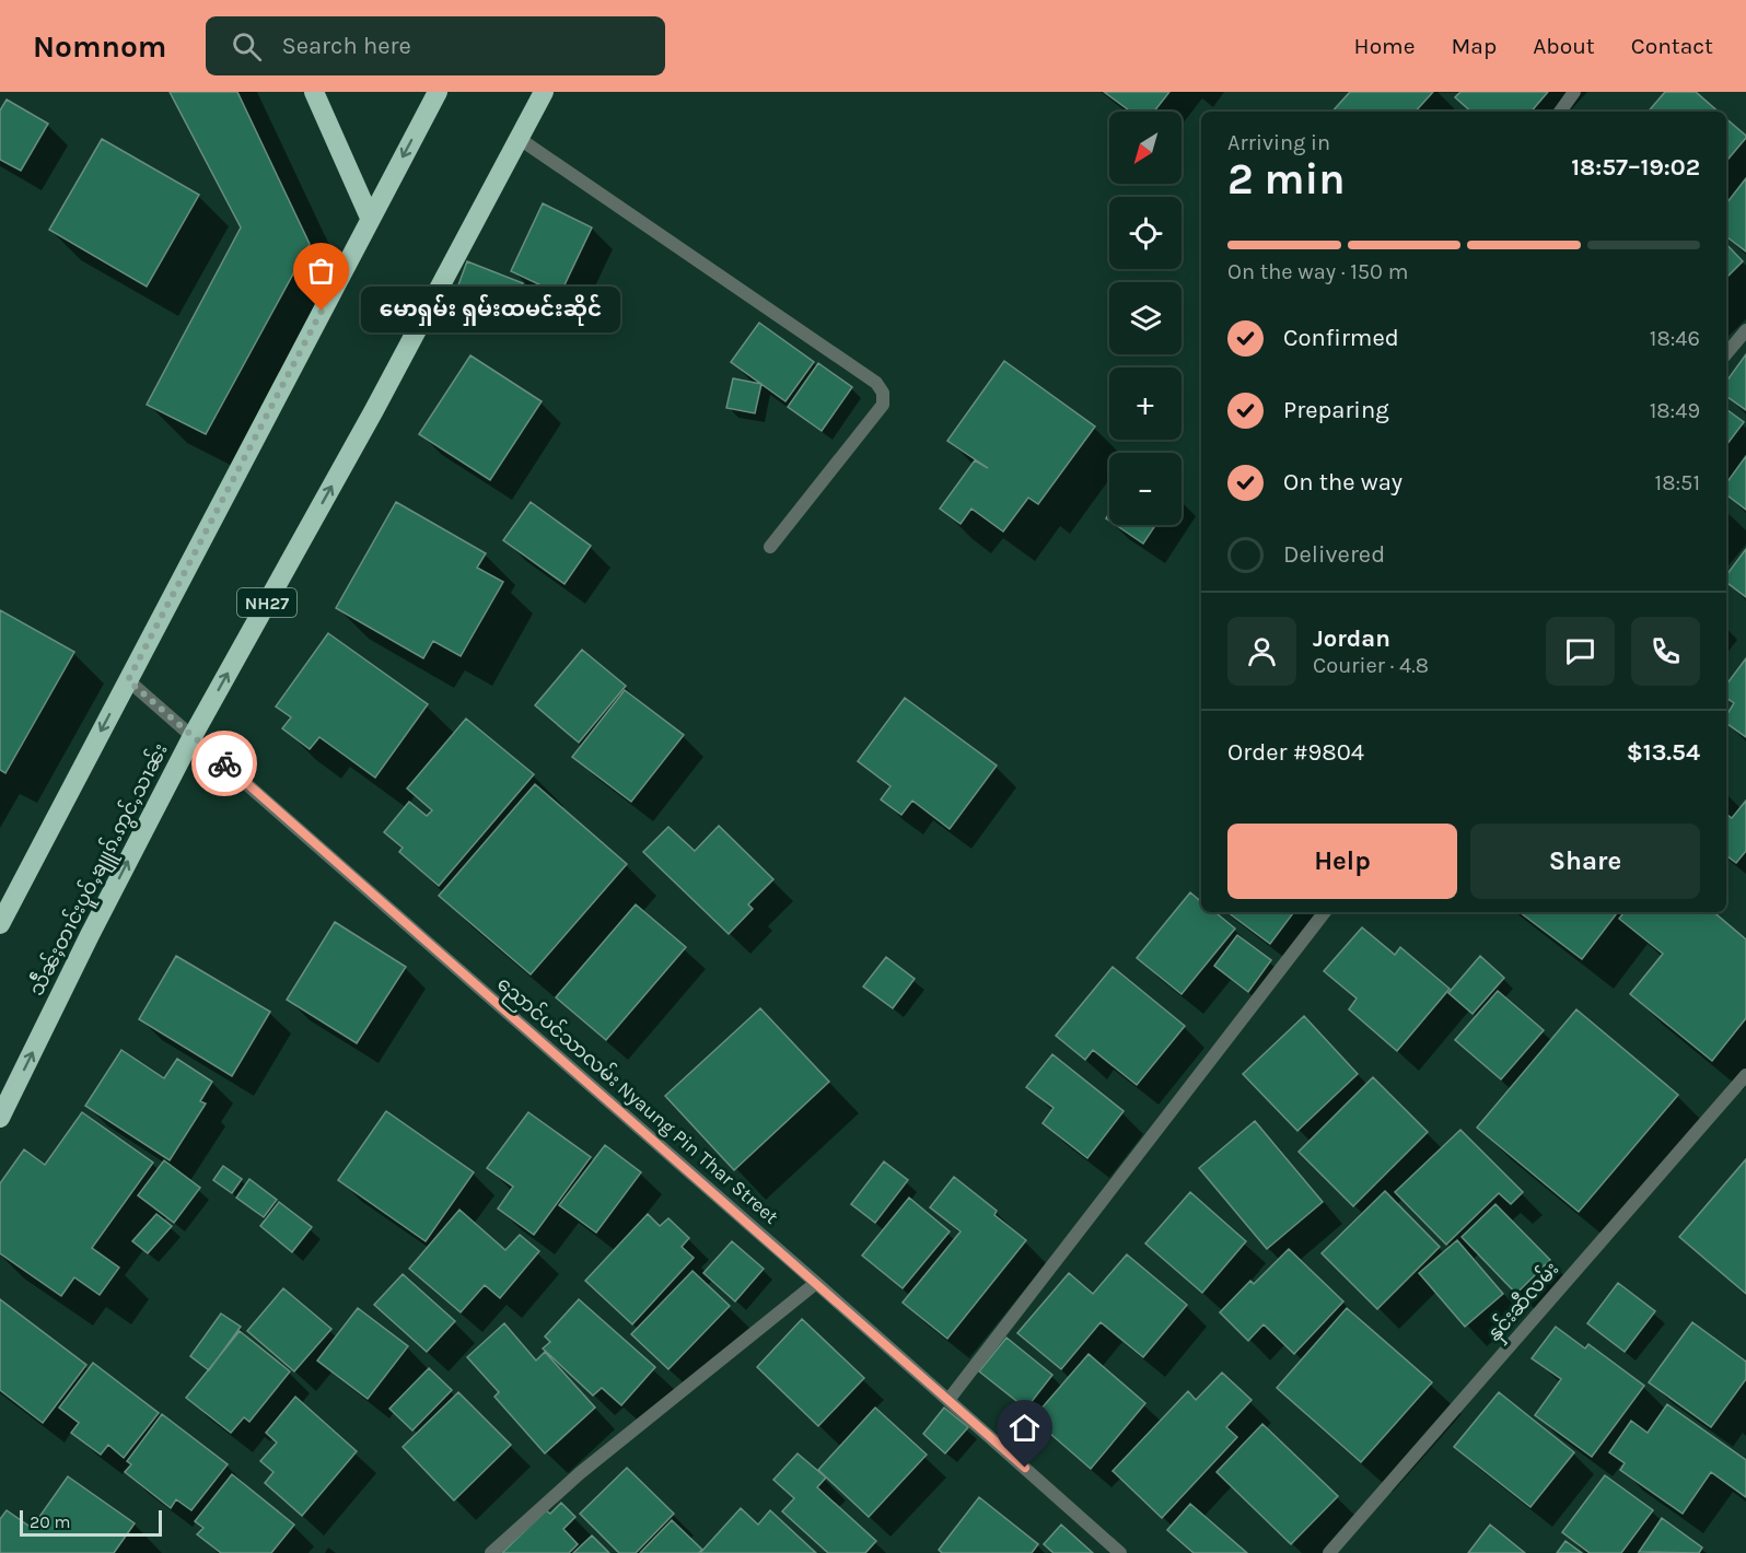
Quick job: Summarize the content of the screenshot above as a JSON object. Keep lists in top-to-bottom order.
{
  "streets": {
    "highway": ["NH27", "သဵႅၼ်ႈတၢင်းပူဝ်ႇၶျူၵ်ႉဢွင်ႇသၢၼ်း"],
    "street": ["ညောင်ပင်သာလမ်း Nyaung Pin Thar Street", "နှင်းဆီလမ်း"]
  },
  "crossings": [
    ["သဵႅၼ်ႈတၢင်းပူဝ်ႇၶျူၵ်ႉဢွင်ႇသၢၼ်း", "ညောင်ပင်သာလမ်း Nyaung Pin Thar Street"]
  ],
  "places": ["မောရှမ်း ရှမ်းထမင်းဆိုင်"],
  "scale_bar": "20 m",
  "north": "bottom left",
  "page": {
    "header": "Nomnom",
    "search": "Search here",
    "nav": [
      "Home",
      "Map",
      "About",
      "Contact"
    ],
    "map_buttons": ["+", "−"],
    "heading": ["2 min", "Arriving in", "18:57–19:02"],
    "panel": [
      "Jordan",
      "Courier · 4.8",
      "Order #9804",
      "$13.54"
    ],
    "bar": "On the way · 150 m",
    "bubble": "မောရှမ်း ရှမ်းထမင်းဆိုင်",
    "list": [
      ["Confirmed", "18:46"],
      ["Preparing", "18:49"],
      ["On the way", "18:51"],
      "Delivered"
    ],
    "buttons": ["Help", "Share"],
    "scale": "20 m"
  }
}
